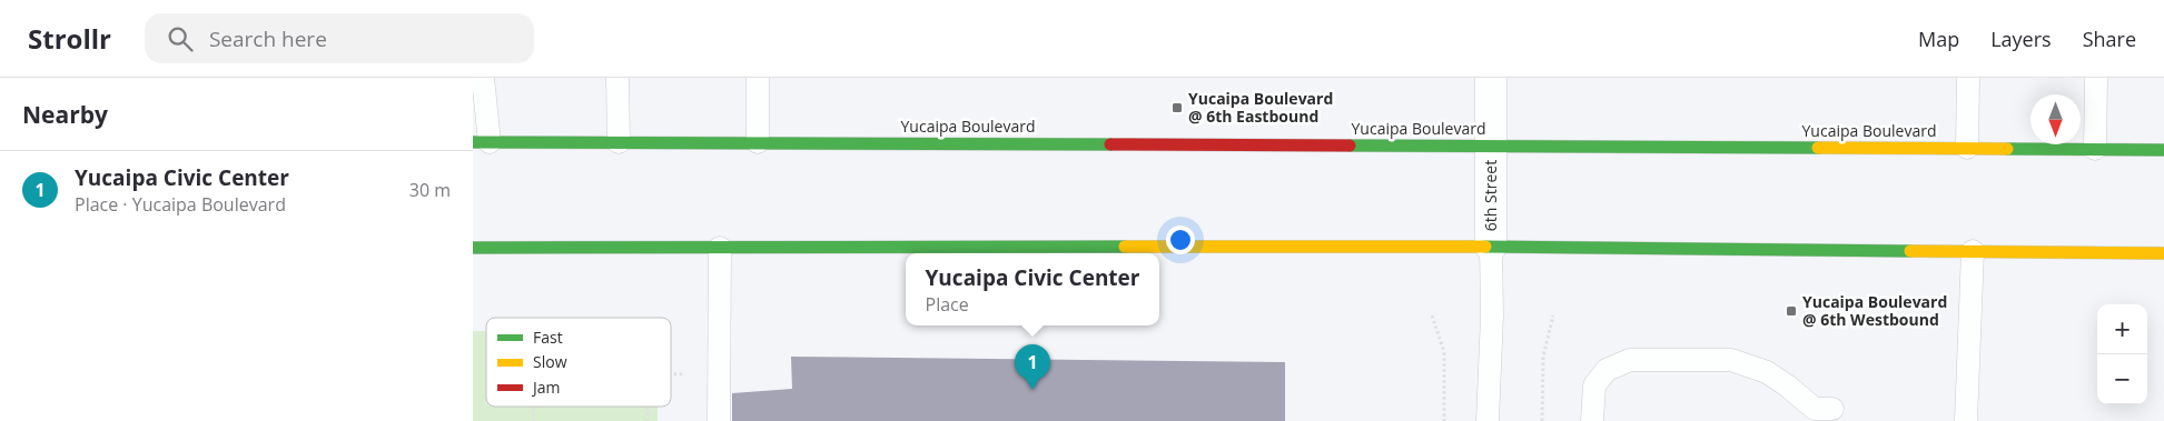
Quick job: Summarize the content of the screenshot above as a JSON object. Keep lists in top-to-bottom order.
{
  "streets": {
    "main road": ["Yucaipa Boulevard"],
    "street": ["6th Street"]
  },
  "crossings": [
    ["Yucaipa Boulevard", "6th Street"]
  ],
  "places": {
    "transit": ["Yucaipa Boulevard @ 6th Eastbound", "Yucaipa Boulevard @ 6th Westbound"]
  },
  "legend": ["Fast", "Slow", "Jam"],
  "north": "bottom",
  "page": {
    "header": "Strollr",
    "search": "Search here",
    "nav": ["Map", "Layers", "Share"],
    "heading": "Nearby",
    "list": [
      {
        "mark": "1",
        "name": "Yucaipa Civic Center",
        "note": "Place · Yucaipa Boulevard",
        "value": "30 m"
      }
    ],
    "popup": ["Yucaipa Civic Center", "Place"],
    "map_buttons": ["+", "−"],
    "pins": "1"
  }
}
